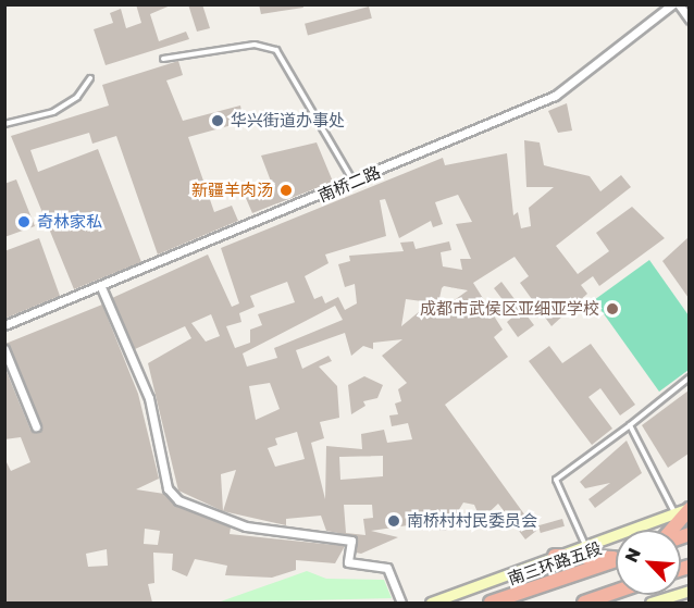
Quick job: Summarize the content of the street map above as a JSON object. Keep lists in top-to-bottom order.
{
  "streets": {
    "highway": ["南三环路五段"],
    "street": ["南桥二路"]
  },
  "places": [
    "华兴街道办事处",
    "新疆羊肉汤",
    "奇林家私",
    "成都市武侯区亚细亚学校",
    "南桥村村民委员会"
  ],
  "north": "top left"
}
